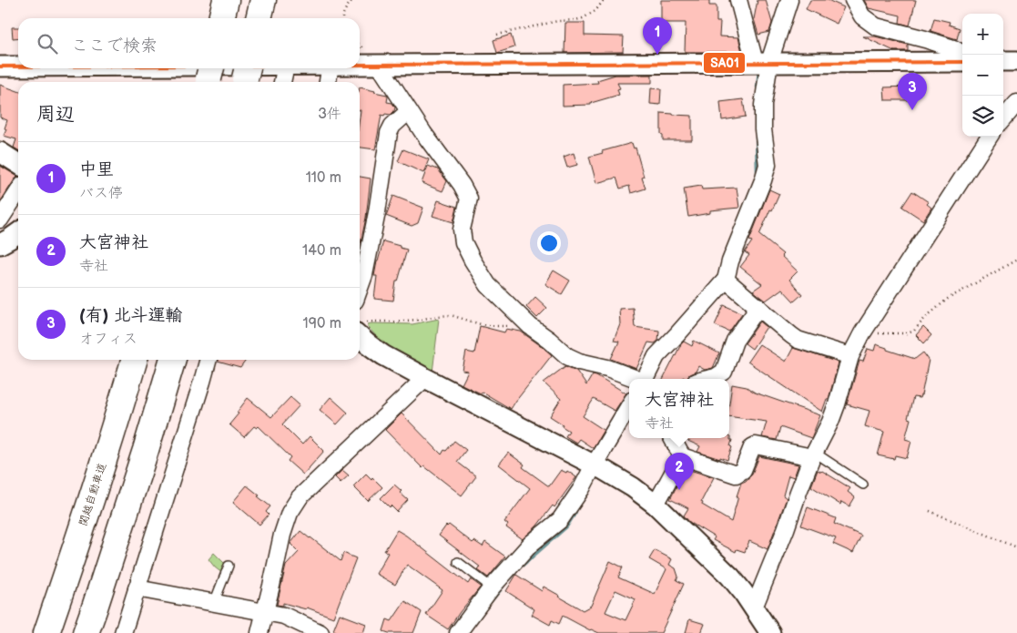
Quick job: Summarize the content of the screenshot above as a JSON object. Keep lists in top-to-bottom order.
{
  "streets": {
    "highway": ["関越自動車道"]
  },
  "lines": ["transit line SA01"],
  "page": {
    "map_buttons": ["+", "−"],
    "pins": ["1", "3", "2"],
    "search": "ここで検索",
    "heading": ["周辺", "3件"],
    "list": [
      {
        "mark": "1",
        "name": "中里",
        "note": "バス停",
        "value": "110 m"
      },
      {
        "mark": "2",
        "name": "大宮神社",
        "note": "寺社",
        "value": "140 m"
      },
      {
        "mark": "3",
        "name": "(有) 北斗運輸",
        "note": "オフィス",
        "value": "190 m"
      }
    ],
    "popup": ["大宮神社", "寺社"]
  }
}
